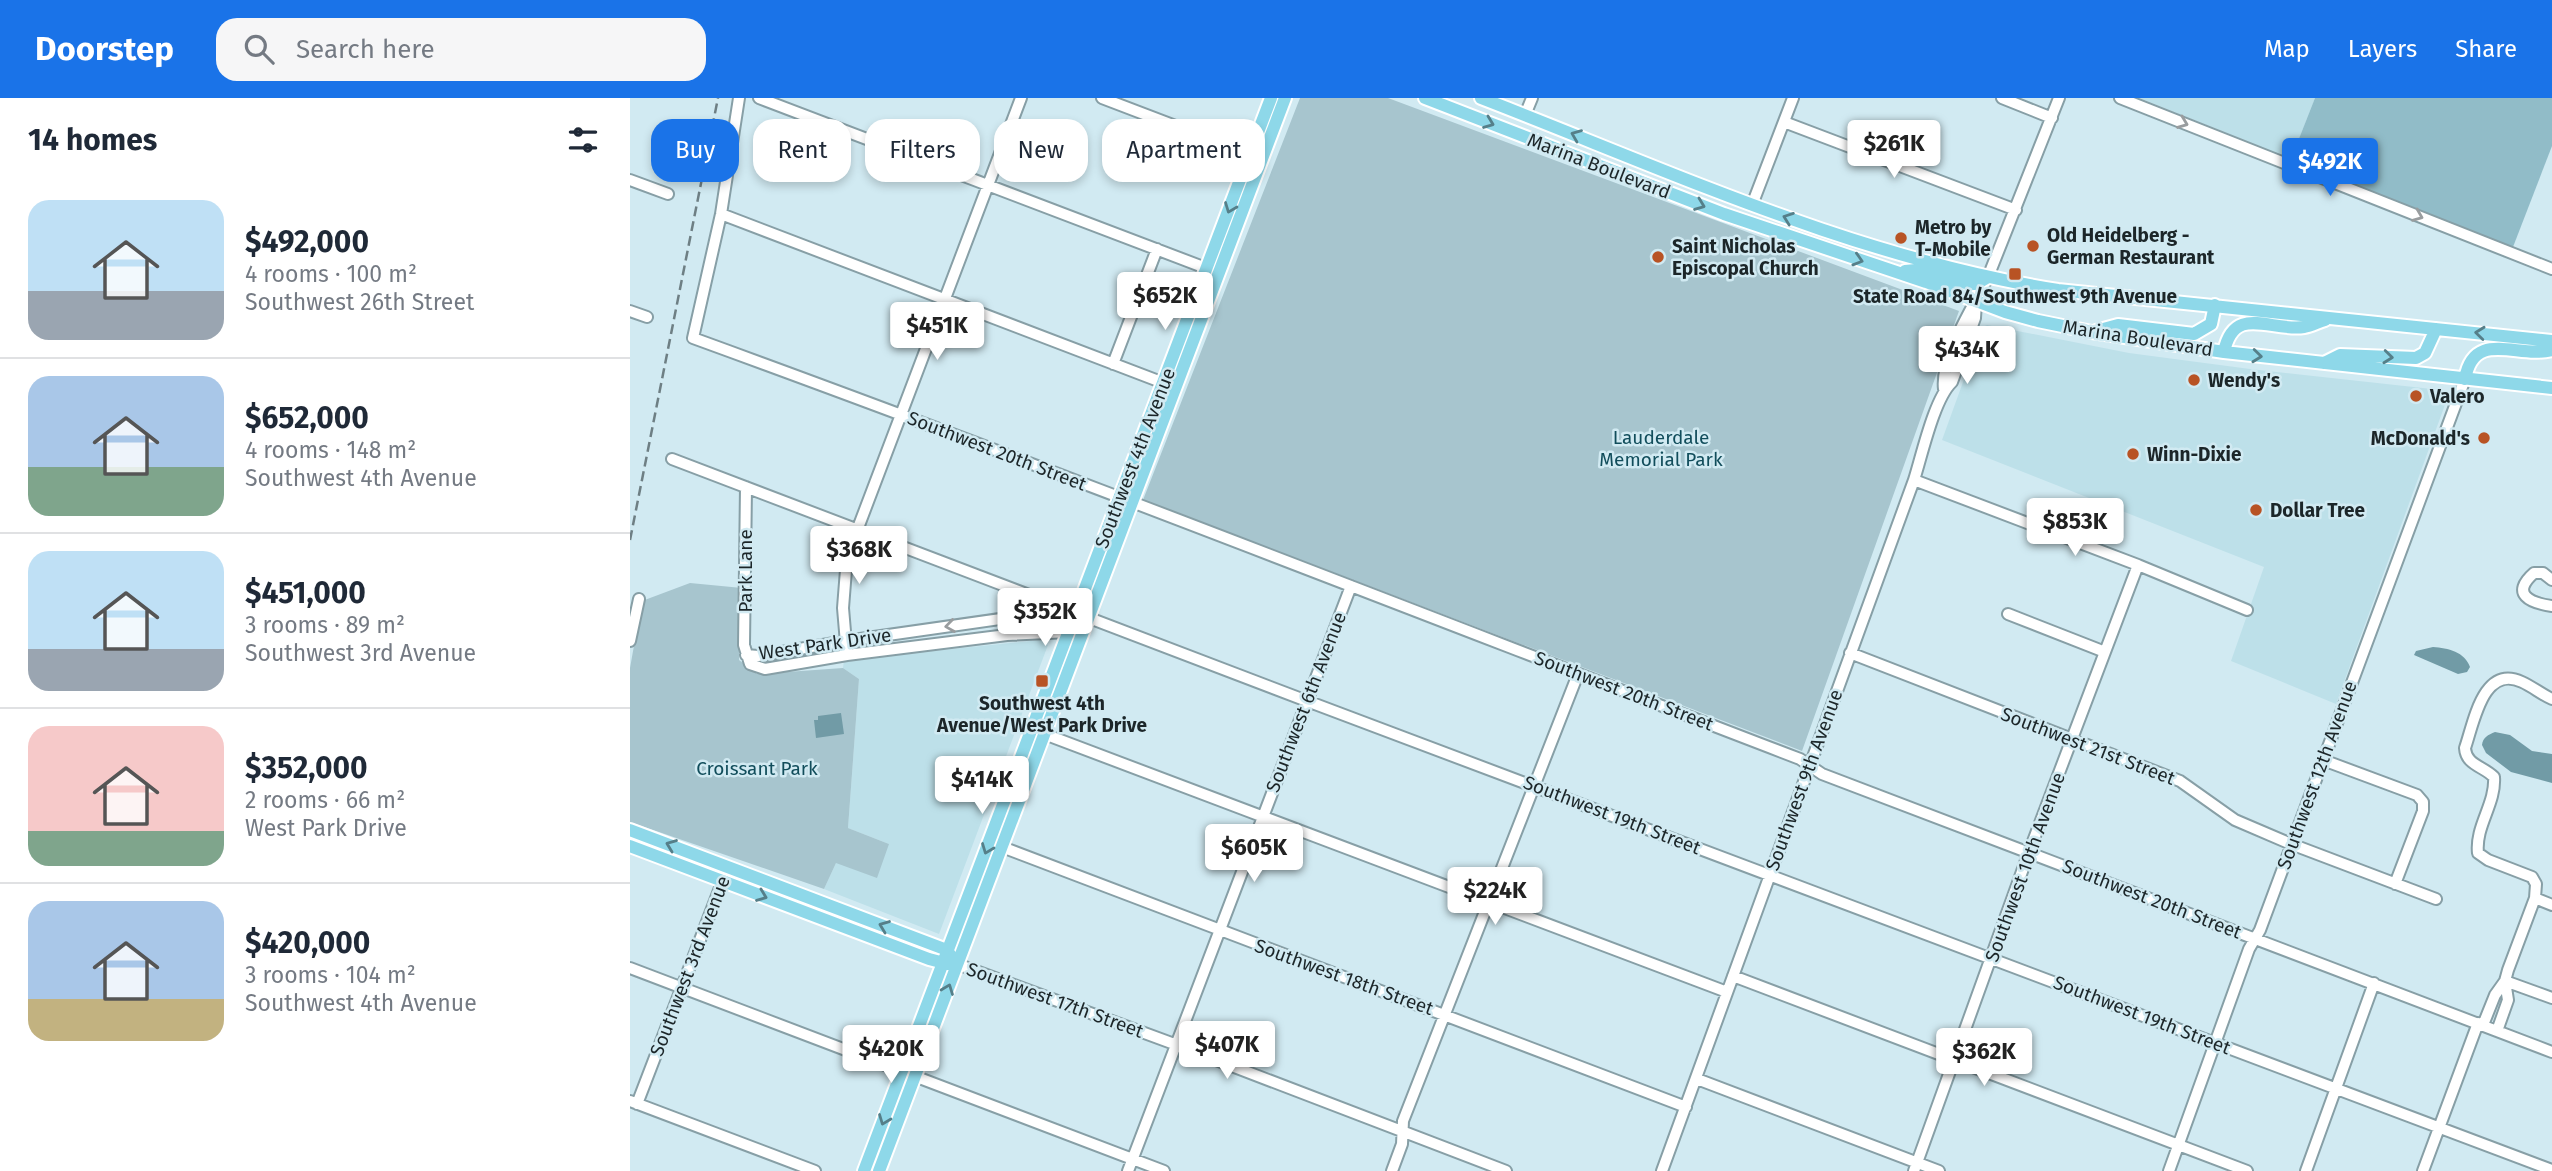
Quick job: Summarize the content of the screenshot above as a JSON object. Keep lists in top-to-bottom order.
{
  "streets": {
    "main road": ["Marina Boulevard", "Southwest 4th Avenue", "Southwest 17th Street"],
    "street": [
      "Southwest 20th Street",
      "Park Lane",
      "West Park Drive",
      "Southwest 6th Avenue",
      "Southwest 21st Street",
      "Southwest 12th Avenue",
      "Southwest 9th Avenue",
      "Southwest 19th Street",
      "Southwest 10th Avenue",
      "Southwest 3rd Avenue",
      "Southwest 18th Street"
    ]
  },
  "crossings": [
    ["Marina Boulevard", "Southwest 12th Avenue"],
    ["Marina Boulevard", "Southwest 9th Avenue"],
    ["Southwest 20th Street", "Southwest 4th Avenue"],
    ["Southwest 20th Street", "Southwest 6th Avenue"],
    ["Southwest 20th Street", "Southwest 12th Avenue"],
    ["Southwest 20th Street", "Southwest 9th Avenue"],
    ["Southwest 20th Street", "Southwest 10th Avenue"],
    ["Southwest 4th Avenue", "West Park Drive"],
    ["Southwest 4th Avenue", "Southwest 19th Street"],
    ["Southwest 4th Avenue", "Southwest 18th Street"],
    ["Southwest 4th Avenue", "Southwest 17th Street"],
    ["Park Lane", "West Park Drive"],
    ["Park Lane", "Southwest 19th Street"],
    ["West Park Drive", "Southwest 19th Street"],
    ["Southwest 6th Avenue", "Southwest 19th Street"],
    ["Southwest 6th Avenue", "Southwest 18th Street"],
    ["Southwest 6th Avenue", "Southwest 17th Street"],
    ["Southwest 21st Street", "Southwest 12th Avenue"],
    ["Southwest 21st Street", "Southwest 9th Avenue"],
    ["Southwest 21st Street", "Southwest 10th Avenue"],
    ["Southwest 12th Avenue", "Southwest 19th Street"],
    ["Southwest 9th Avenue", "Southwest 19th Street"],
    ["Southwest 9th Avenue", "Southwest 18th Street"],
    ["Southwest 19th Street", "Southwest 10th Avenue"],
    ["Southwest 3rd Avenue", "Southwest 17th Street"]
  ],
  "parks": ["Lauderdale Memorial Park", "Croissant Park"],
  "places": {
    "other": [
      "Metro by T-Mobile",
      "Old Heidelberg - German Restaurant",
      "Saint Nicholas Episcopal Church",
      "Wendy's",
      "Valero",
      "McDonald's",
      "Winn-Dixie",
      "Dollar Tree"
    ],
    "transit": ["State Road 84/Southwest 9th Avenue", "Southwest 4th Avenue/West Park Drive"]
  },
  "page": {
    "header": "Doorstep",
    "search": "Search here",
    "nav": ["Map", "Layers", "Share"],
    "heading": "14 homes",
    "chip": [
      "Buy",
      "Rent",
      "Filters",
      "New",
      "Apartment"
    ],
    "price": [
      "$261K",
      "$492K",
      "$652K",
      "$451K",
      "$434K",
      "$853K",
      "$368K",
      "$352K",
      "$414K",
      "$605K",
      "$224K",
      "$407K",
      "$420K",
      "$362K"
    ],
    "list": [
      {
        "name": "$492,000",
        "note": "4 rooms · 100 m² · Southwest 26th Street"
      },
      {
        "name": "$652,000",
        "note": "4 rooms · 148 m² · Southwest 4th Avenue"
      },
      {
        "name": "$451,000",
        "note": "3 rooms · 89 m² · Southwest 3rd Avenue"
      },
      {
        "name": "$352,000",
        "note": "2 rooms · 66 m² · West Park Drive"
      },
      {
        "name": "$420,000",
        "note": "3 rooms · 104 m² · Southwest 4th Avenue"
      }
    ]
  }
}
